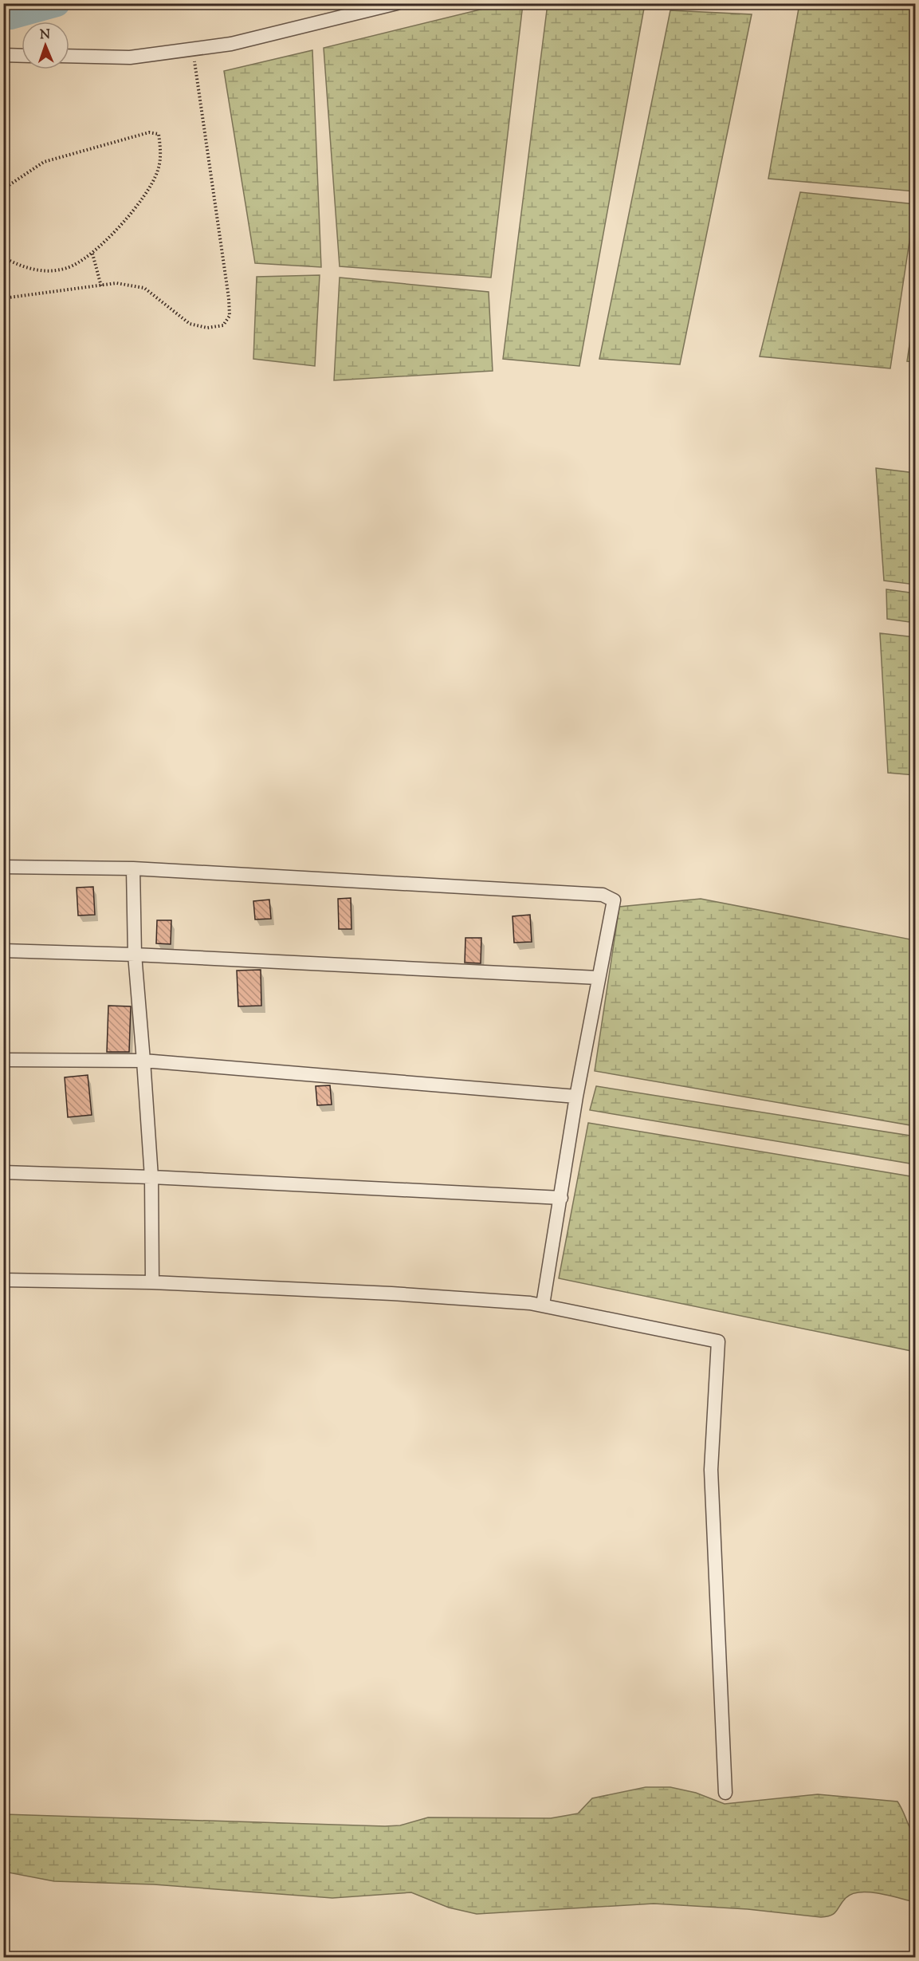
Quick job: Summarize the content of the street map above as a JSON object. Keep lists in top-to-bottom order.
{
  "north": "top"
}
